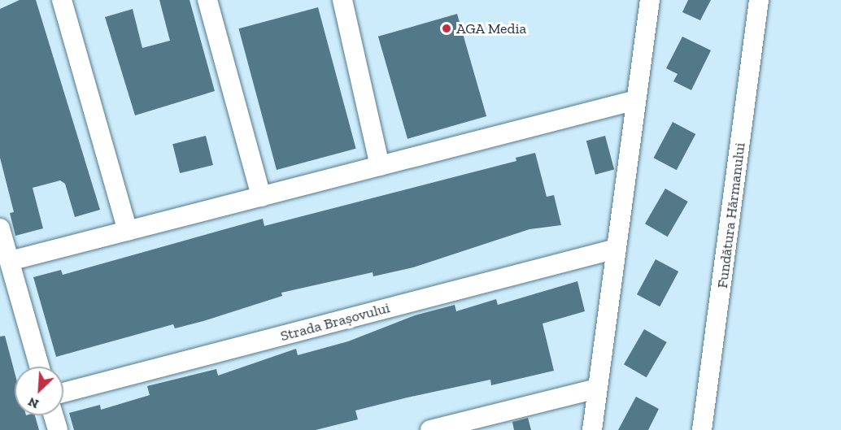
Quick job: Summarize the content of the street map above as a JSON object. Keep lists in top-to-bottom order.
{
  "streets": {
    "street": ["Fundătura Hărmanului", "Strada Brașovului"]
  },
  "places": ["AGA Media"],
  "north": "bottom left"
}
